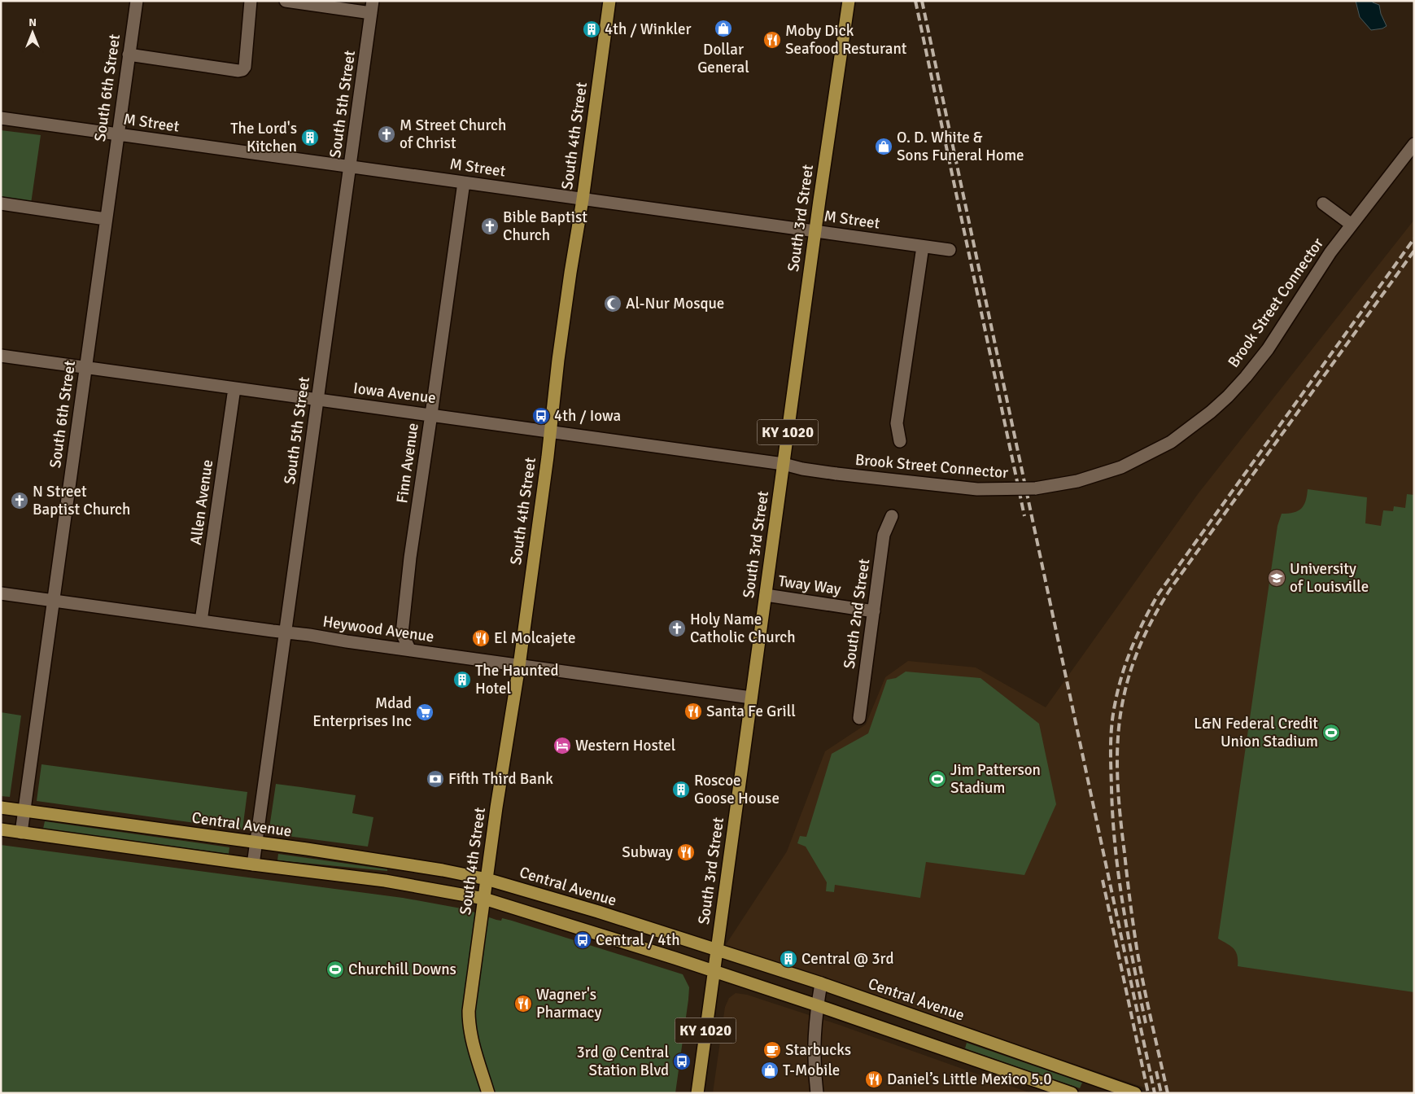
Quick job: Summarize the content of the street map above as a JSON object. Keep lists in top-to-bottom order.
{
  "streets": {
    "main road": [
      "South 4th Street",
      "South 3rd Street",
      "KY 1020",
      "Central Avenue"
    ],
    "street": [
      "South 6th Street",
      "South 5th Street",
      "M Street",
      "Brook Street Connector",
      "Iowa Avenue",
      "Finn Avenue",
      "Allen Avenue",
      "Tway Way",
      "South 2nd Street",
      "Heywood Avenue"
    ]
  },
  "crossings": [
    ["South 6th Street", "M Street"],
    ["South 6th Street", "Iowa Avenue"],
    ["South 6th Street", "Heywood Avenue"],
    ["South 6th Street", "Central Avenue"],
    ["South 5th Street", "M Street"],
    ["South 5th Street", "Iowa Avenue"],
    ["South 5th Street", "Heywood Avenue"],
    ["South 5th Street", "Central Avenue"],
    ["M Street", "South 4th Street"],
    ["M Street", "South 3rd Street"],
    ["M Street", "Finn Avenue"],
    ["South 4th Street", "Iowa Avenue"],
    ["South 4th Street", "Heywood Avenue"],
    ["South 4th Street", "Central Avenue"],
    ["South 3rd Street", "Brook Street Connector"],
    ["South 3rd Street", "Iowa Avenue"],
    ["South 3rd Street", "Tway Way"],
    ["South 3rd Street", "Heywood Avenue"],
    ["South 3rd Street", "Central Avenue"],
    ["Brook Street Connector", "Iowa Avenue"],
    ["Iowa Avenue", "Finn Avenue"],
    ["Iowa Avenue", "Allen Avenue"],
    ["Finn Avenue", "Heywood Avenue"],
    ["Allen Avenue", "Heywood Avenue"],
    ["Tway Way", "South 2nd Street"]
  ],
  "places": {
    "shop": ["Dollar General", "O. D. White & Sons Funeral Home", "T-Mobile"],
    "building": [
      "4th / Winkler",
      "The Lord's Kitchen",
      "The Haunted Hotel",
      "Roscoe Goose House",
      "Central @ 3rd"
    ],
    "restaurant": [
      "Moby Dick Seafood Resturant",
      "El Molcajete",
      "Santa Fe Grill",
      "Subway",
      "Wagner's Pharmacy",
      "Daniel’s Little Mexico 5.0"
    ],
    "church": [
      "M Street Church of Christ",
      "Bible Baptist Church",
      "N Street Baptist Church",
      "Holy Name Catholic Church"
    ],
    "mosque": ["Al-Nur Mosque"],
    "bus stop": ["4th / Iowa", "Central / 4th", "3rd @ Central Station Blvd"],
    "school or university": ["University of Louisville"],
    "supermarket": ["Mdad Enterprises Inc"],
    "sports": ["L&N Federal Credit Union Stadium", "Jim Patterson Stadium", "Churchill Downs"],
    "hotel": ["Western Hostel"],
    "bank": ["Fifth Third Bank"],
    "cafe": ["Starbucks"]
  },
  "north": "top"
}
